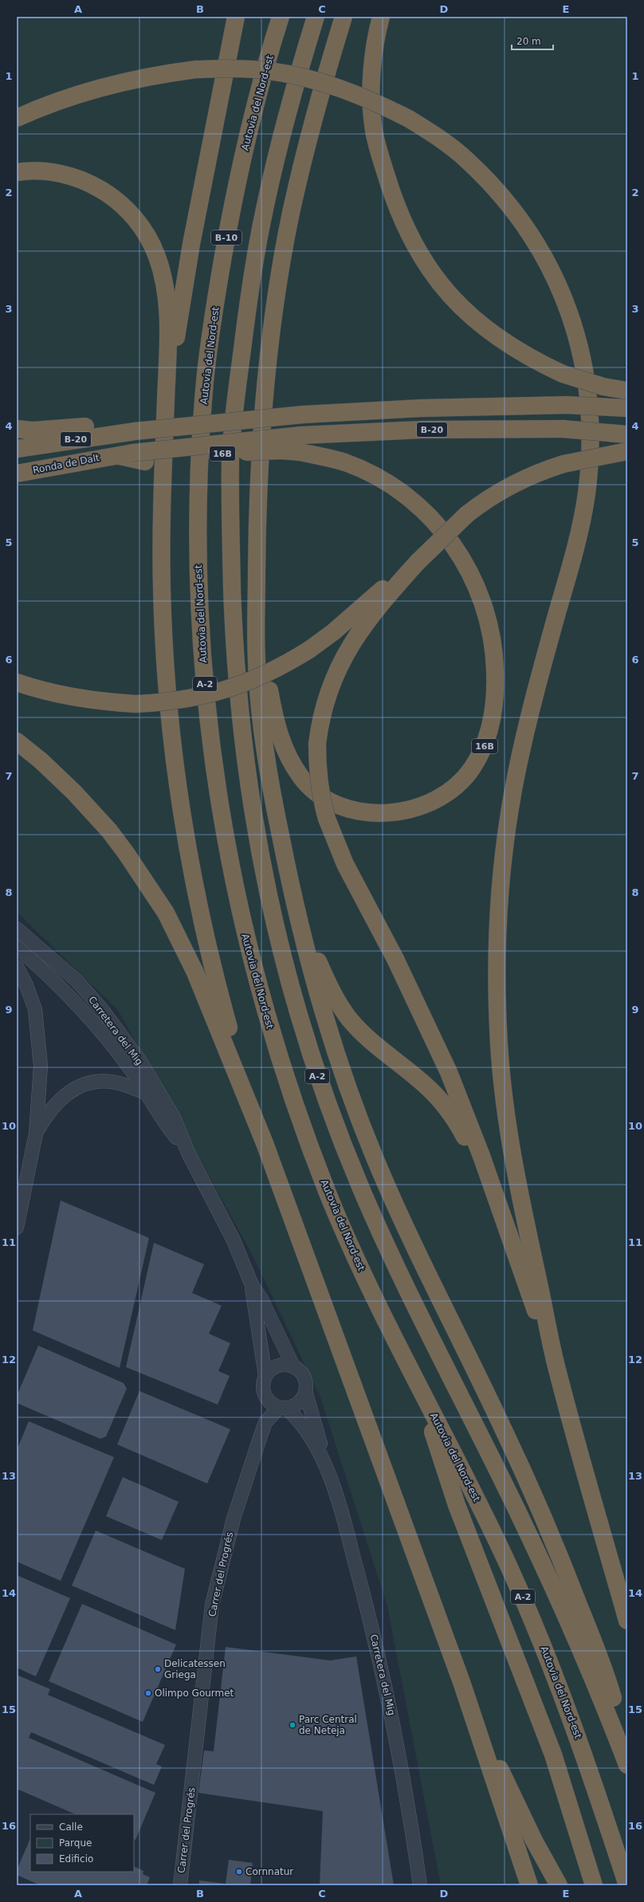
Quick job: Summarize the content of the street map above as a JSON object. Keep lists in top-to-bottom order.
{
  "streets": {
    "highway": [
      "Autovia del Nord-est",
      "B-10",
      "B-20",
      "16B",
      "Ronda de Dalt",
      "A-2"
    ],
    "street": ["Carretera del Mig", "Carrer del Progrés"]
  },
  "crossings": [
    ["B-20", "16B"],
    ["B-20", "Ronda de Dalt"],
    ["16B", "Ronda de Dalt"],
    ["Carretera del Mig", "Carrer del Progrés"]
  ],
  "places": [
    "Delicatessen Griega",
    "Olimpo Gourmet",
    "Parc Central de Neteja",
    "Cornnatur"
  ],
  "legend": ["Calle", "Parque", "Edificio"],
  "scale_bar": "20 m",
  "grid": {
    "columns": [
      "A",
      "B",
      "C",
      "D",
      "E"
    ],
    "rows": [
      "1",
      "2",
      "3",
      "4",
      "5",
      "6",
      "7",
      "8",
      "9",
      "10",
      "11",
      "12",
      "13",
      "14",
      "15",
      "16"
    ]
  }
}
